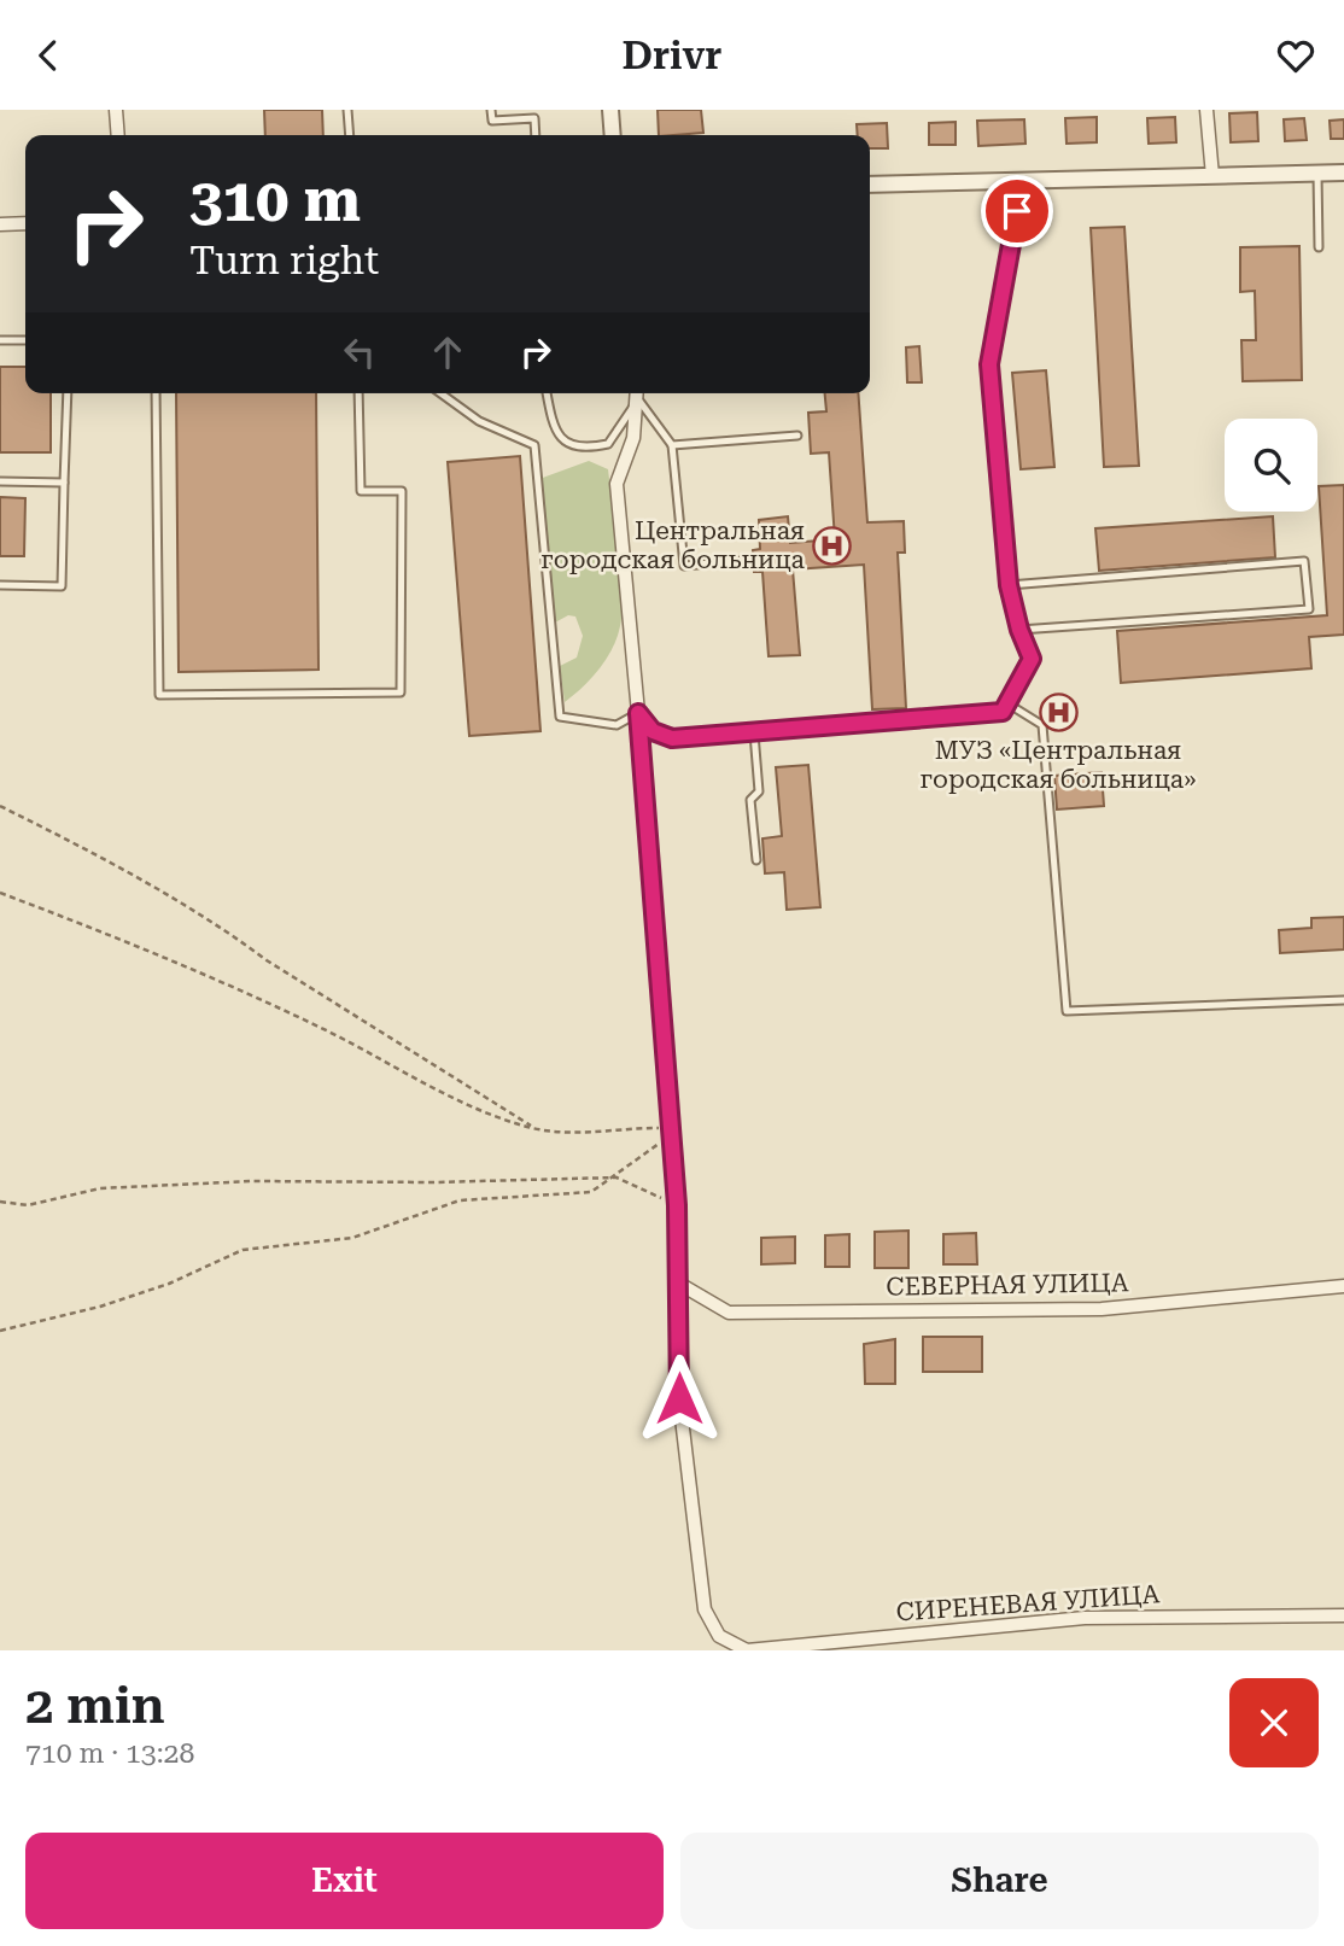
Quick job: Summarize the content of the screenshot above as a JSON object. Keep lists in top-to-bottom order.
{
  "streets": {
    "street": ["СЕВЕРНАЯ УЛИЦА", "СИРЕНЕВАЯ УЛИЦА"]
  },
  "crossings": [
    ["СЕВЕРНАЯ УЛИЦА", "СИРЕНЕВАЯ УЛИЦА"]
  ],
  "places": {
    "hospital": ["Центральная городская больница", "МУЗ «Центральная городская больница»"]
  },
  "page": {
    "header": "Drivr",
    "turn": ["310 m", "Turn right"],
    "heading": ["2 min", "710 m · 13:28"],
    "buttons": ["Exit", "Share"]
  }
}
